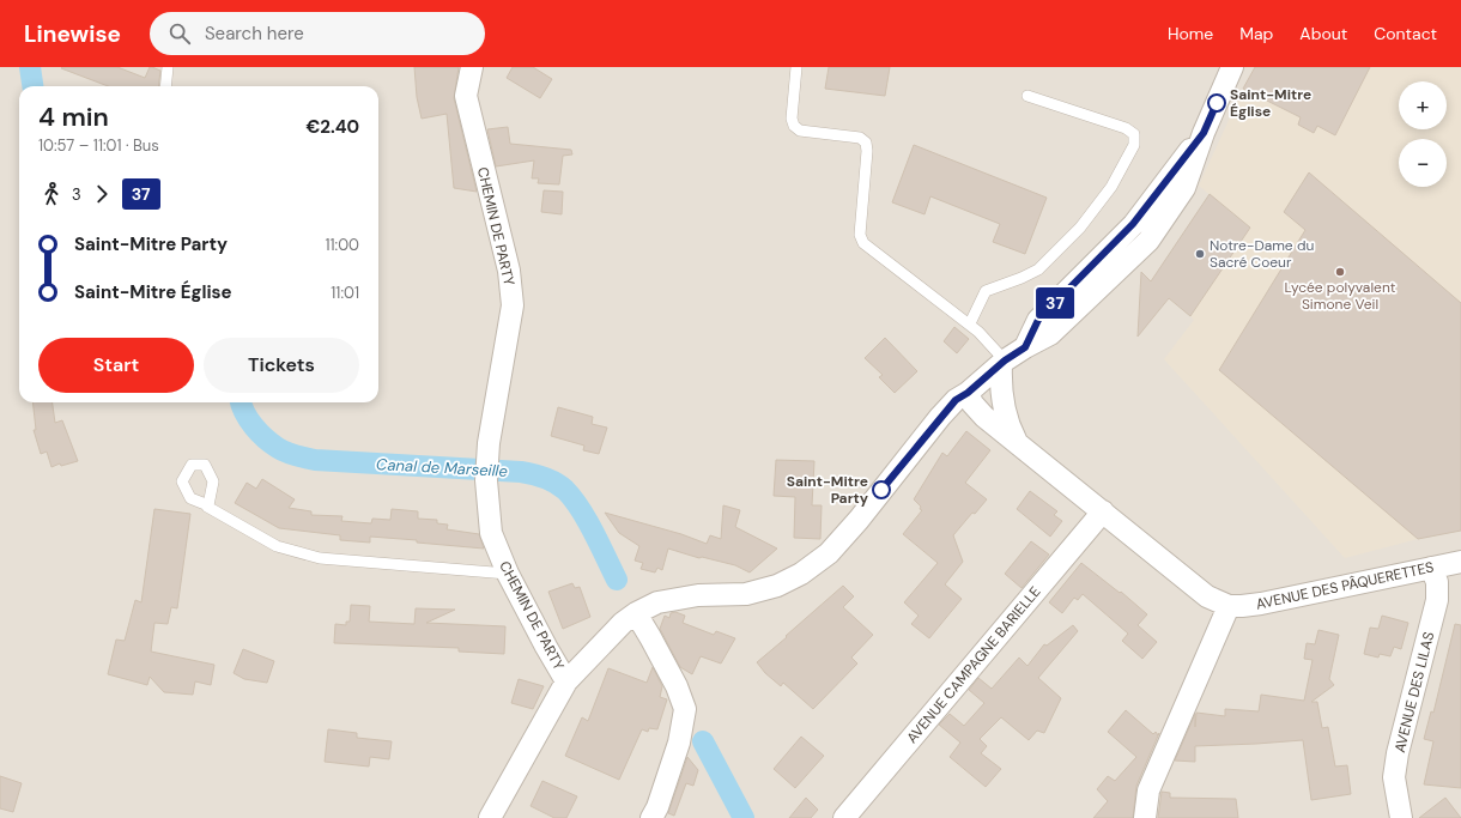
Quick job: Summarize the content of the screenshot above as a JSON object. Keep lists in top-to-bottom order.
{
  "streets": {
    "street": [
      "CHEMIN DE PARTY",
      "AVENUE DES PÂQUERETTES",
      "AVENUE CAMPAGNE BARIELLE",
      "AVENUE DES LILAS"
    ]
  },
  "crossings": [
    ["AVENUE DES PÂQUERETTES", "AVENUE DES LILAS"]
  ],
  "water": ["Canal de Marseille"],
  "places": [
    "Saint-Mitre Église",
    "Notre-Dame du Sacré Coeur",
    "Lycée polyvalent Simone Veil",
    "Saint-Mitre Party"
  ],
  "lines": ["bus line 37"],
  "page": {
    "header": "Linewise",
    "search": "Search here",
    "nav": [
      "Home",
      "Map",
      "About",
      "Contact"
    ],
    "on_map": "37",
    "map_buttons": ["+", "−"],
    "heading": ["4 min", "10:57 – 11:01 · Bus", "€2.40"],
    "legs": ["3", "37"],
    "list": [
      {
        "name": "Saint-Mitre Party",
        "value": "11:00"
      },
      {
        "name": "Saint-Mitre Église",
        "value": "11:01"
      }
    ],
    "buttons": ["Start", "Tickets"]
  }
}
